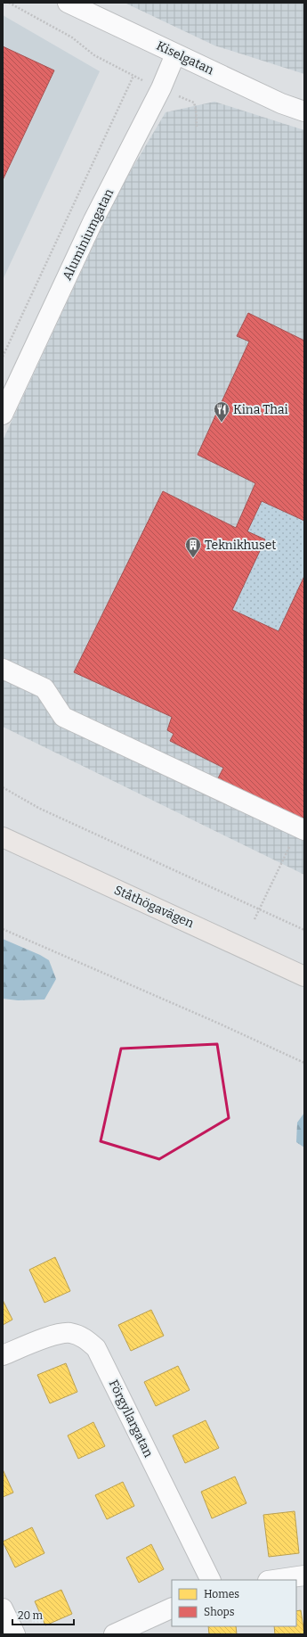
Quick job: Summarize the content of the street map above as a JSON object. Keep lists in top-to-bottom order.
{
  "streets": {
    "main road": ["Ståthögavägen"],
    "street": ["Kiselgatan", "Aluminiumgatan", "Förgyllargatan"]
  },
  "crossings": [
    ["Kiselgatan", "Aluminiumgatan"]
  ],
  "places": {
    "restaurant": ["Kina Thai"],
    "building": ["Teknikhuset"]
  },
  "legend": ["Homes", "Shops"],
  "scale_bar": "20 m"
}
